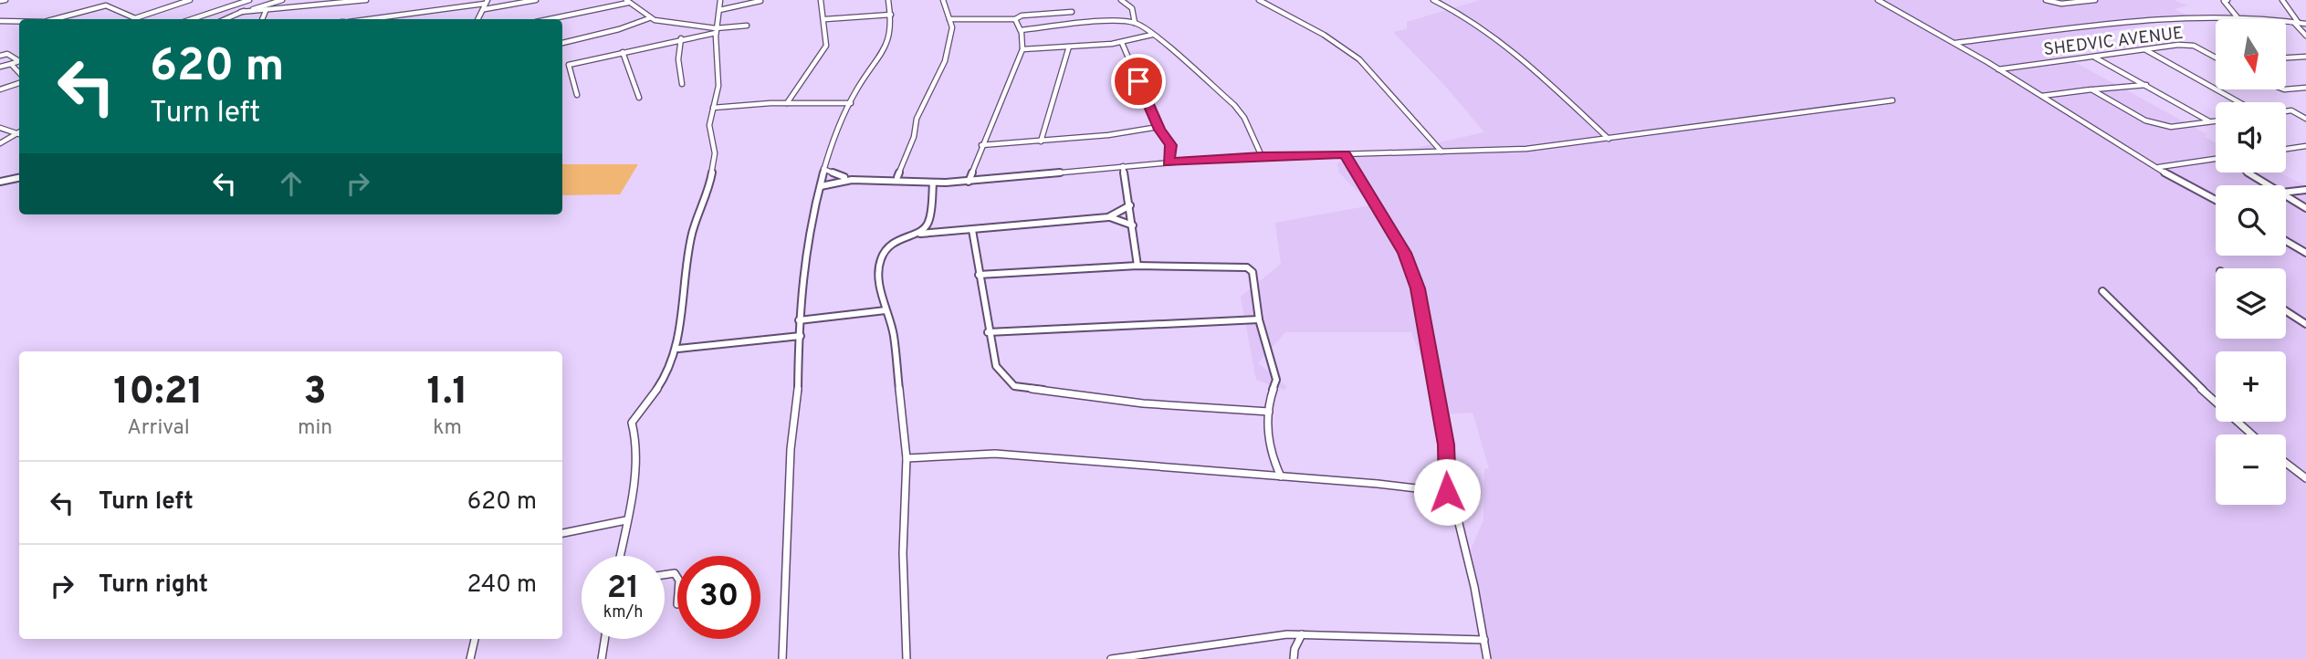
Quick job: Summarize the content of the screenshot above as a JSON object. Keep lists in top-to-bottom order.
{
  "streets": {
    "street": ["SHEDVIC AVENUE"]
  },
  "north": "bottom",
  "page": {
    "map_buttons": ["+", "−"],
    "turn": ["620 m", "Turn left"],
    "eta": [
      "10:21",
      "Arrival",
      "3",
      "min",
      "1.1",
      "km"
    ],
    "list": [
      {
        "name": "Turn left",
        "value": "620 m"
      },
      {
        "name": "Turn right",
        "value": "240 m"
      }
    ],
    "speed": "21 km/h",
    "limit": "30"
  }
}
